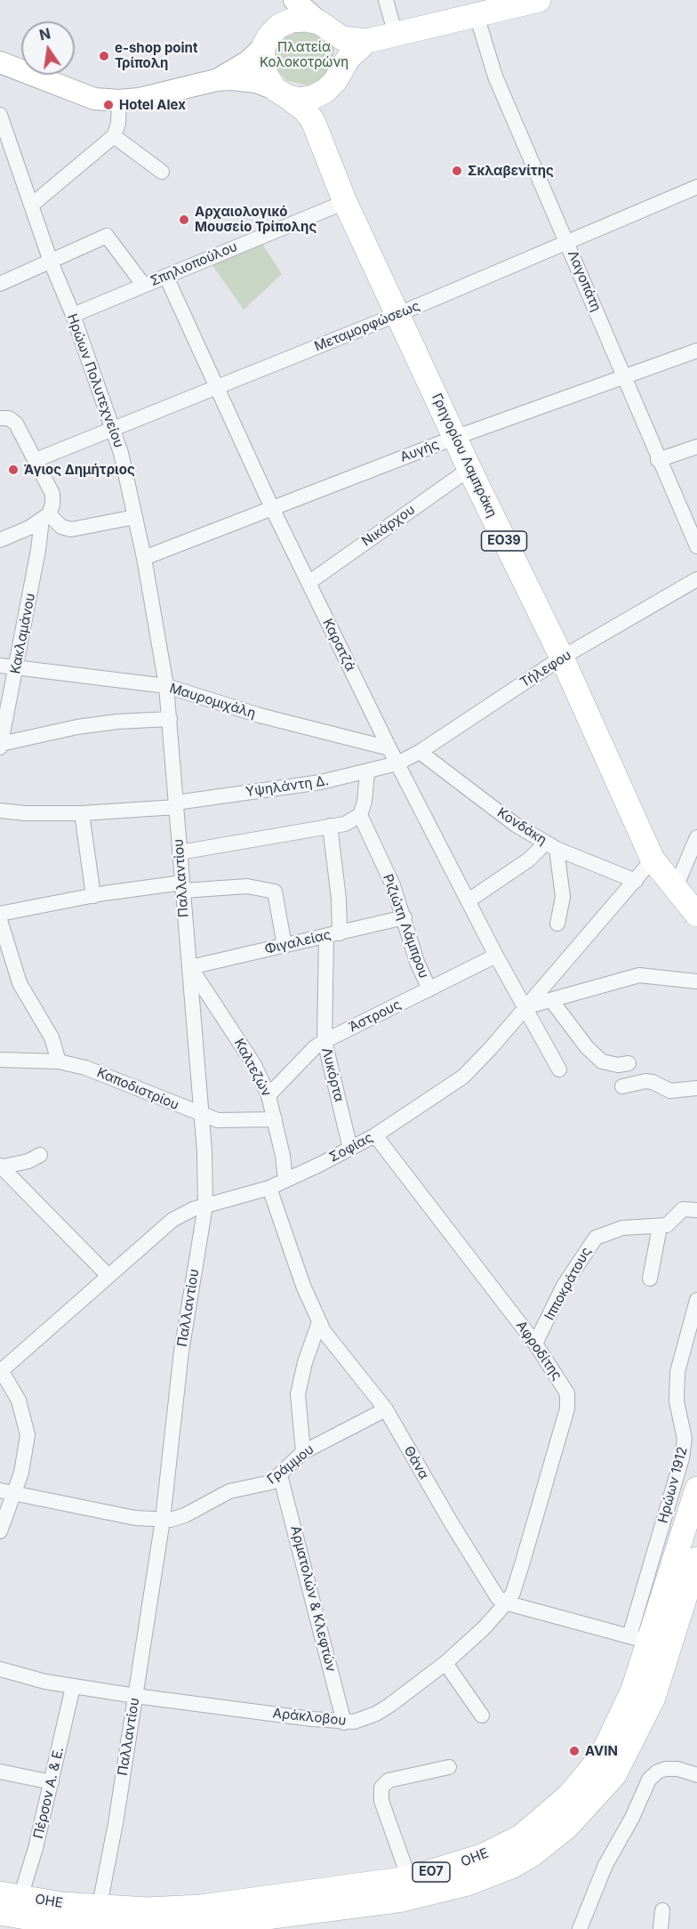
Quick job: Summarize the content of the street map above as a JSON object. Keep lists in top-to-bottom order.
{
  "streets": {
    "main road": [
      "Γρηγορίου Λαμπράκη",
      "ΕΟ39",
      "ΟΗΕ",
      "ΕΟ7"
    ],
    "street": [
      "Σπηλιοπούλου",
      "Λαγοπάτη",
      "Μεταμορφώσεως",
      "Ηρώων Πολυτεχνείου",
      "Αυγής",
      "Νικάρχου",
      "Κακλαμάνου",
      "Καρατζά",
      "Τήλεφου",
      "Μαυρομιχάλη",
      "Υψηλάντη Δ.",
      "Κονδάκη",
      "Παλλαντίου",
      "Ριζιώτη Λάμπρου",
      "Φιγαλείας",
      "Άστρους",
      "Καλτεζών",
      "Λυκόρτα",
      "Καποδιστρίου",
      "Σοφίας",
      "Ιπποκράτους",
      "Αφροδίτης",
      "Θάνα",
      "Γράμμου",
      "Ηρώων 1912",
      "Αρματολών & Κλεφτών",
      "Αράκλοβου",
      "Πέρσον Α. & Ε."
    ]
  },
  "crossings": [
    ["Σπηλιοπούλου", "Ηρώων Πολυτεχνείου"],
    ["Σπηλιοπούλου", "Γρηγορίου Λαμπράκη"],
    ["Σπηλιοπούλου", "Καρατζά"],
    ["Λαγοπάτη", "Μεταμορφώσεως"],
    ["Λαγοπάτη", "Αυγής"],
    ["Μεταμορφώσεως", "Ηρώων Πολυτεχνείου"],
    ["Μεταμορφώσεως", "Γρηγορίου Λαμπράκη"],
    ["Μεταμορφώσεως", "Κακλαμάνου"],
    ["Μεταμορφώσεως", "Καρατζά"],
    ["Ηρώων Πολυτεχνείου", "Αυγής"],
    ["Ηρώων Πολυτεχνείου", "Μαυρομιχάλη"],
    ["Ηρώων Πολυτεχνείου", "Παλλαντίου"],
    ["Αυγής", "Γρηγορίου Λαμπράκη"],
    ["Αυγής", "Καρατζά"],
    ["Γρηγορίου Λαμπράκη", "Νικάρχου"],
    ["Γρηγορίου Λαμπράκη", "Τήλεφου"],
    ["Γρηγορίου Λαμπράκη", "Σοφίας"],
    ["Νικάρχου", "Καρατζά"],
    ["Κακλαμάνου", "Μαυρομιχάλη"],
    ["Καρατζά", "Τήλεφου"],
    ["Καρατζά", "Μαυρομιχάλη"],
    ["Καρατζά", "Υψηλάντη Δ."],
    ["Καρατζά", "Άστρους"],
    ["Καρατζά", "Σοφίας"],
    ["Τήλεφου", "Υψηλάντη Δ."],
    ["Τήλεφου", "Κονδάκη"],
    ["Μαυρομιχάλη", "Παλλαντίου"],
    ["Υψηλάντη Δ.", "Παλλαντίου"],
    ["Κονδάκη", "Σοφίας"],
    ["Παλλαντίου", "Φιγαλείας"],
    ["Παλλαντίου", "Καλτεζών"],
    ["Παλλαντίου", "Καποδιστρίου"],
    ["Παλλαντίου", "Σοφίας"],
    ["Παλλαντίου", "Γράμμου"],
    ["Παλλαντίου", "Αράκλοβου"],
    ["Παλλαντίου", "ΟΗΕ"],
    ["Ριζιώτη Λάμπρου", "Φιγαλείας"],
    ["Ριζιώτη Λάμπρου", "Άστρους"],
    ["Φιγαλείας", "Καλτεζών"],
    ["Φιγαλείας", "Λυκόρτα"],
    ["Άστρους", "Καλτεζών"],
    ["Άστρους", "Λυκόρτα"],
    ["Καλτεζών", "Καποδιστρίου"],
    ["Καλτεζών", "Σοφίας"],
    ["Λυκόρτα", "Σοφίας"],
    ["Σοφίας", "Αφροδίτης"],
    ["Σοφίας", "Θάνα"],
    ["Ιπποκράτους", "Αφροδίτης"],
    ["Αφροδίτης", "Θάνα"],
    ["Αφροδίτης", "Αράκλοβου"],
    ["Θάνα", "Γράμμου"],
    ["Θάνα", "Αράκλοβου"],
    ["Γράμμου", "Αρματολών & Κλεφτών"],
    ["Ηρώων 1912", "ΟΗΕ"],
    ["Αρματολών & Κλεφτών", "Αράκλοβου"],
    ["Αράκλοβου", "Πέρσον Α. & Ε."],
    ["Πέρσον Α. & Ε.", "ΟΗΕ"]
  ],
  "parks": ["Πλατεία Κολοκοτρώνη"],
  "places": [
    "e-shop point Τρίπολη",
    "Hotel Alex",
    "Σκλαβενίτης",
    "Αρχαιολογικό Μουσείο Τρίπολης",
    "Άγιος Δημήτριος",
    "AVIN"
  ],
  "north": "top"
}
